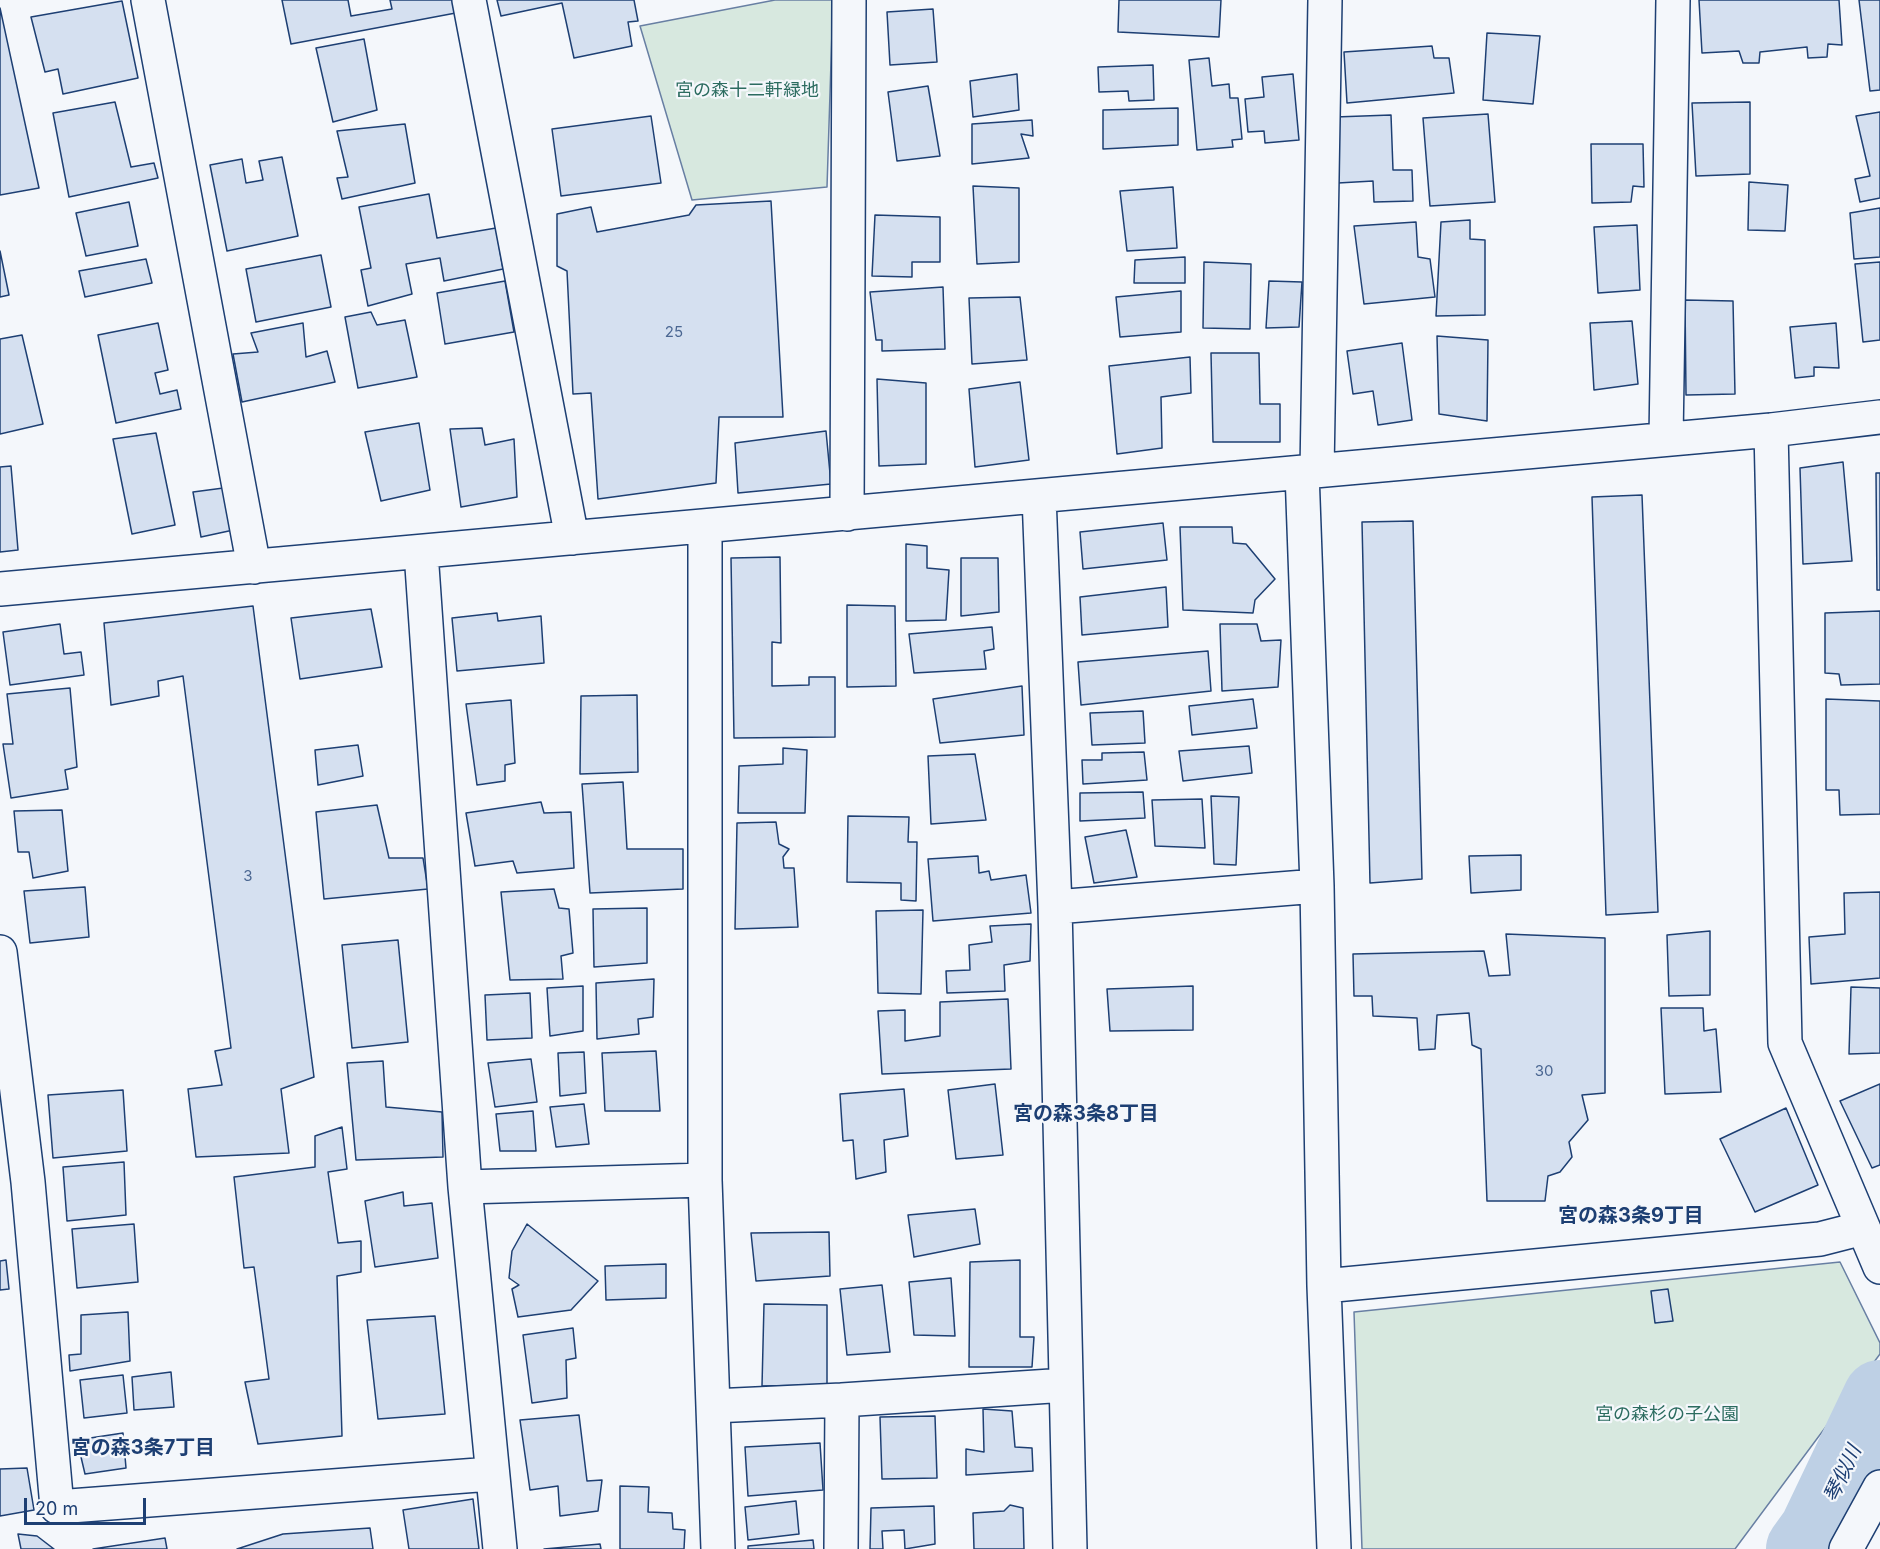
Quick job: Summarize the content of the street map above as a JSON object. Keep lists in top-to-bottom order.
{
  "districts": ["宮の森3条8丁目", "宮の森3条9丁目", "宮の森3条7丁目"],
  "water": ["琴似川"],
  "parks": ["宮の森十二軒緑地", "宮の森杉の子公園"],
  "house_numbers": ["25", "3", "30"],
  "scale_bar": "20 m"
}
